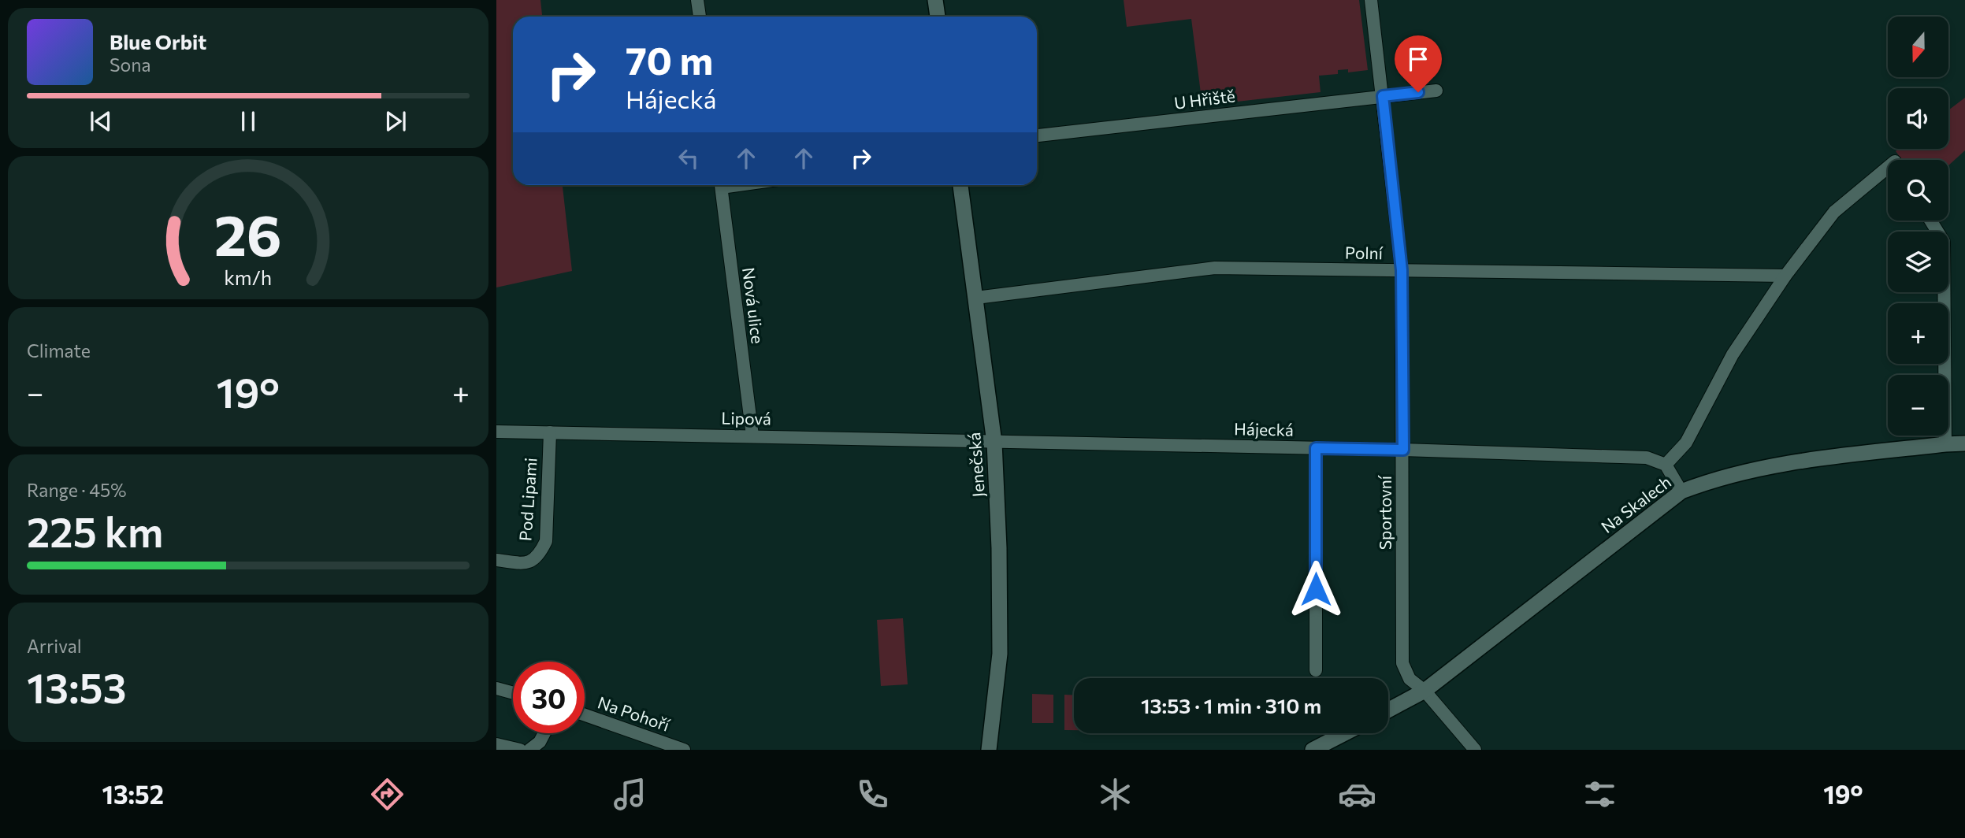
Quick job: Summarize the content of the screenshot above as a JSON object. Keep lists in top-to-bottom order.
{
  "streets": {
    "street": [
      "U Hřiště",
      "Polní",
      "Nová ulice",
      "Lipová",
      "Hájecká",
      "Jenečská",
      "Pod Lipami",
      "Na Skalech",
      "Sportovní",
      "Na Pohoří"
    ]
  },
  "crossings": [
    ["U Hřiště", "Sportovní"],
    ["Polní", "Jenečská"],
    ["Polní", "Sportovní"],
    ["Nová ulice", "Lipová"],
    ["Lipová", "Hájecká"],
    ["Lipová", "Jenečská"],
    ["Lipová", "Pod Lipami"],
    ["Hájecká", "Jenečská"],
    ["Hájecká", "Sportovní"],
    ["Na Skalech", "Sportovní"]
  ],
  "north": "bottom",
  "page": {
    "map_buttons": ["+", "−"],
    "turn": ["70 m", "Hájecká"],
    "song": ["Blue Orbit", "Sona"],
    "tile": [
      "Climate",
      ["Range · 45%", "225 km"],
      ["Arrival", "13:53"]
    ],
    "heat": ["−", "19°", "+"],
    "limit": "30",
    "trip": "13:53 · 1 min · 310 m",
    "tabs": ["13:52", "19°"],
    "gauge": ["26", "km/h"]
  }
}
